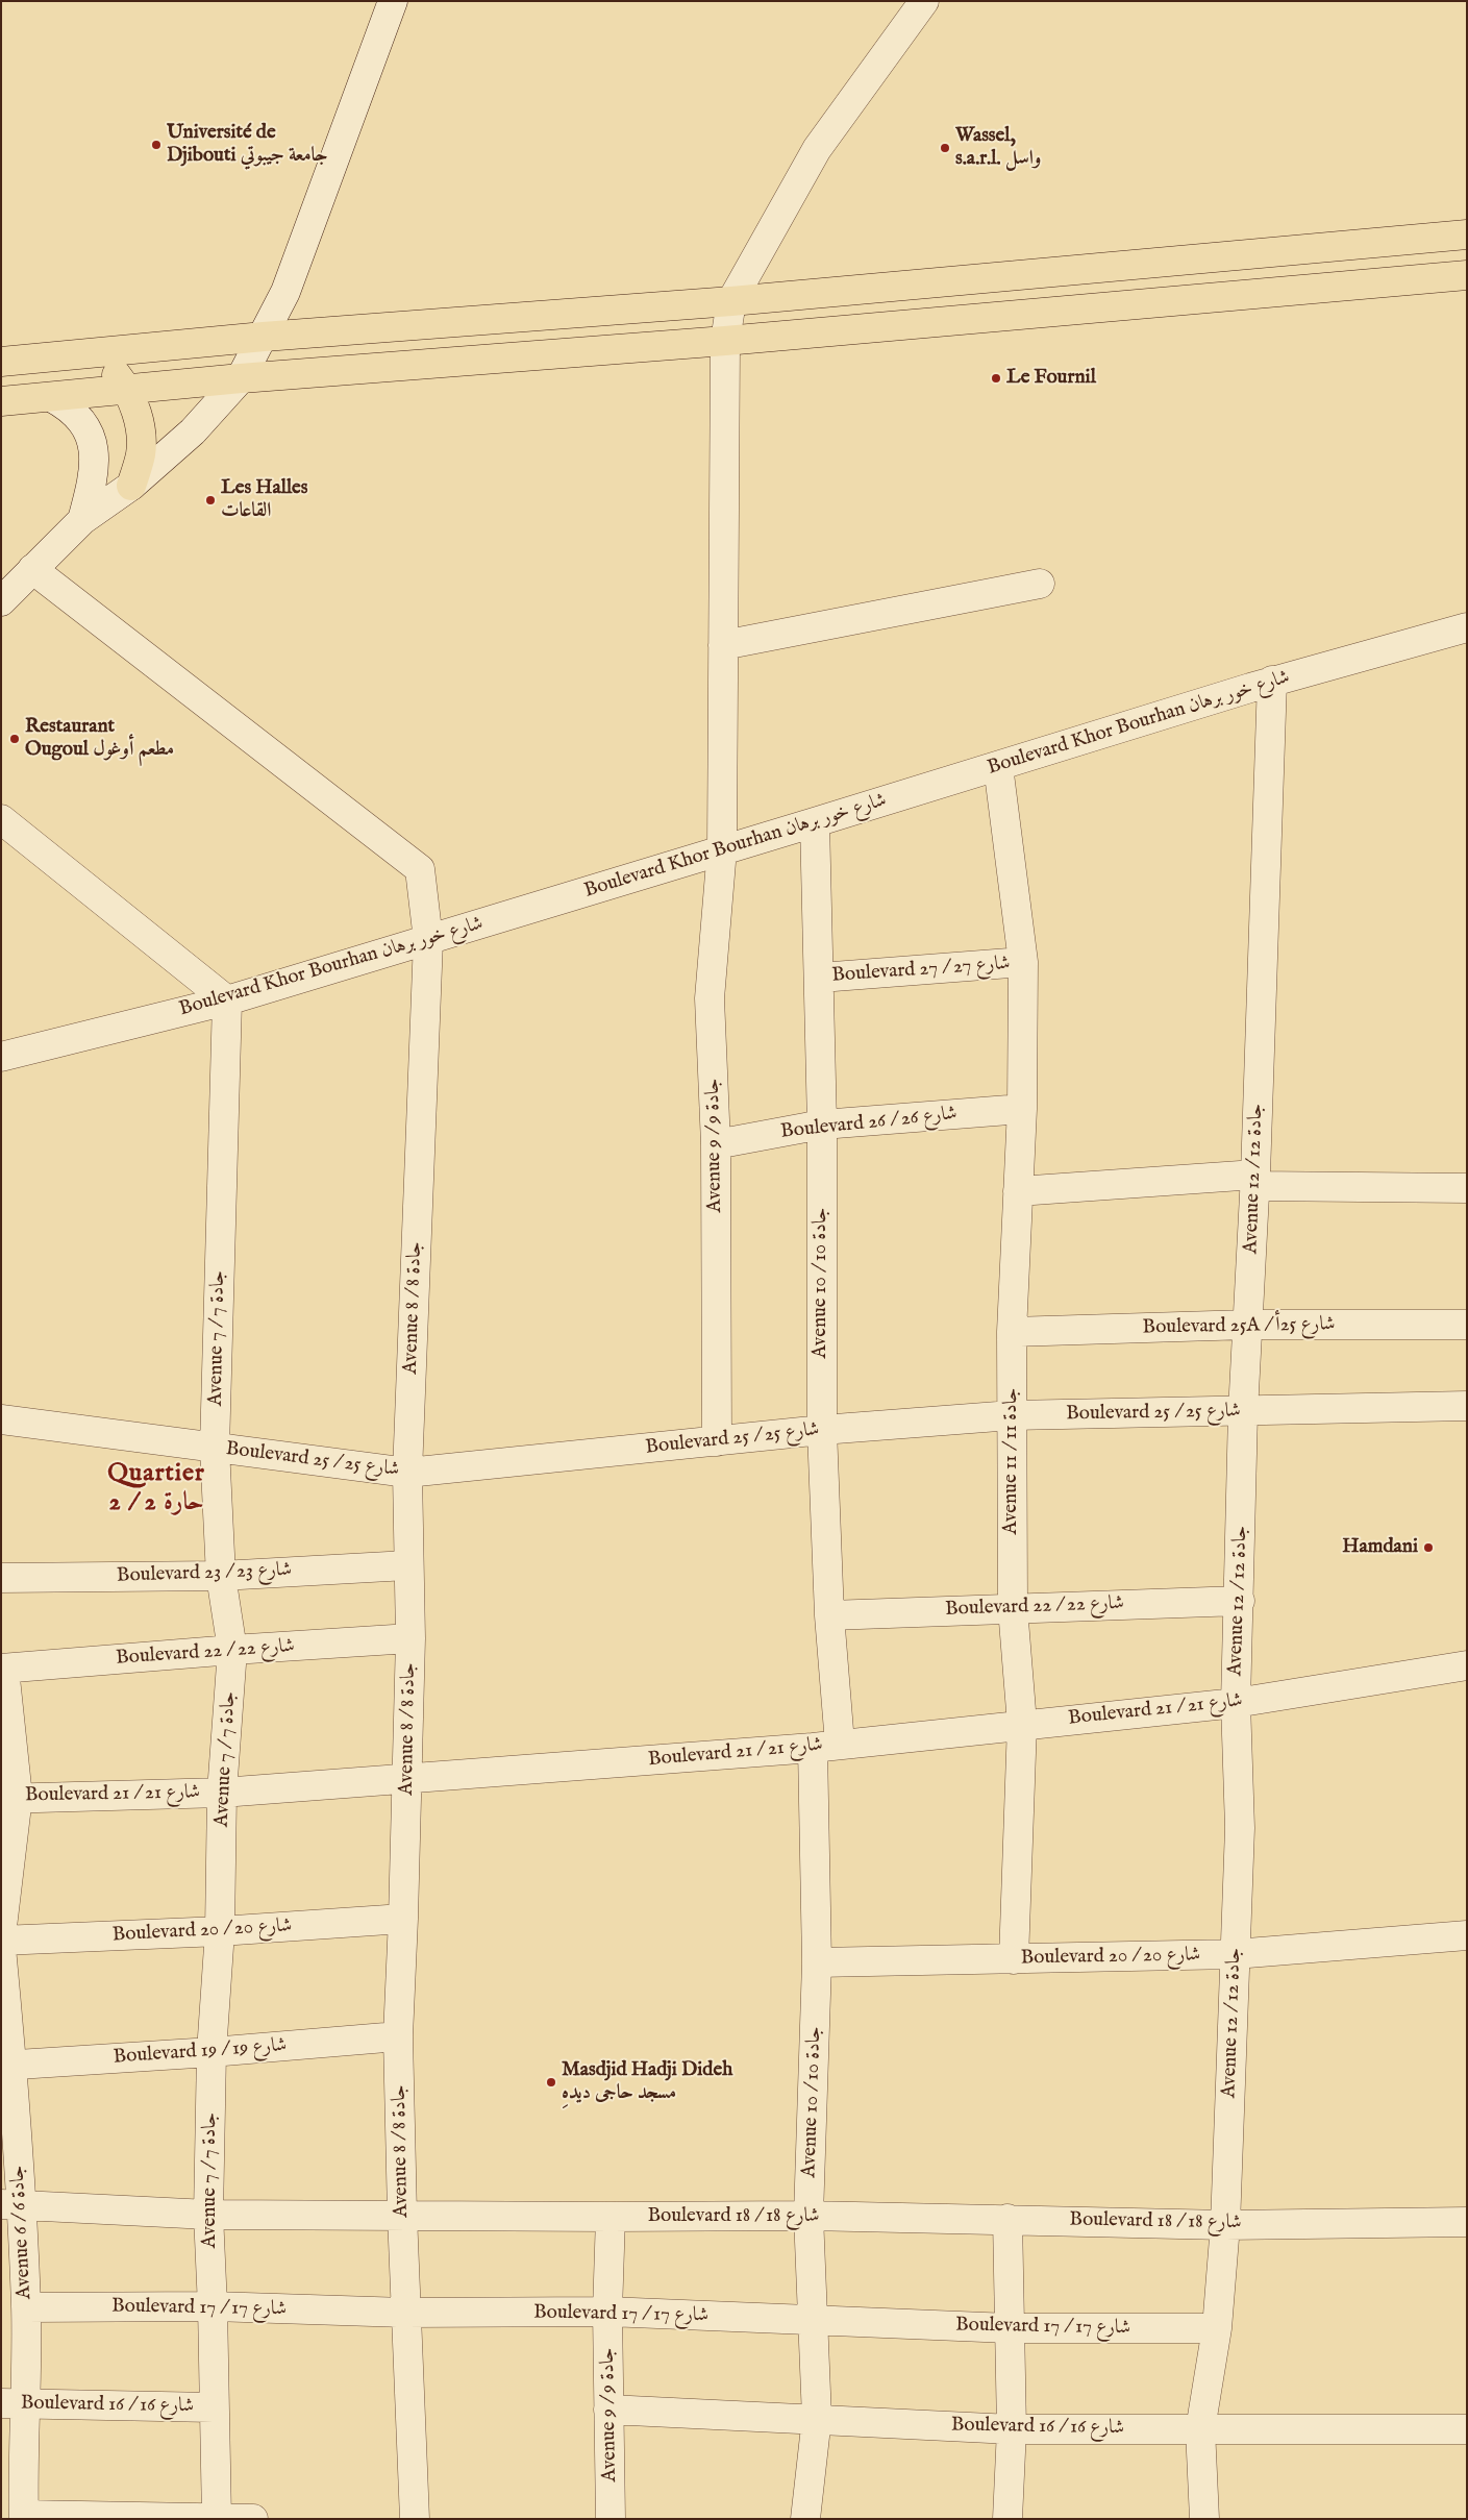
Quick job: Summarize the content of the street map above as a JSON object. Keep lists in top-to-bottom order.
{
  "streets": {
    "street": [
      "Boulevard Khor Bourhan شارع خور برهان",
      "Boulevard 27 / شارع 27",
      "Boulevard 26 / شارع 26",
      "Avenue 9 / جادة 9",
      "Avenue 12 / جادة 12",
      "Avenue 10 / جادة 10",
      "Avenue 8 / جادة 8",
      "Boulevard 25A / شارع 25أ",
      "Avenue 7 / جادة 7",
      "Boulevard 25 / شارع 25",
      "Avenue 11 / جادة 11",
      "Boulevard 23 / شارع 23",
      "Boulevard 22 / شارع 22",
      "Boulevard 21 / شارع 21",
      "Boulevard 20 / شارع 20",
      "Boulevard 19 / شارع 19",
      "Boulevard 18 / شارع 18",
      "Avenue 6 / جادة 6",
      "Boulevard 17 / شارع 17",
      "Boulevard 16 / شارع 16"
    ]
  },
  "crossings": [
    ["Boulevard Khor Bourhan شارع خور برهان", "Avenue 9 / جادة 9"],
    ["Boulevard Khor Bourhan شارع خور برهان", "Avenue 12 / جادة 12"],
    ["Boulevard Khor Bourhan شارع خور برهان", "Avenue 10 / جادة 10"],
    ["Boulevard Khor Bourhan شارع خور برهان", "Avenue 8 / جادة 8"],
    ["Boulevard Khor Bourhan شارع خور برهان", "Avenue 7 / جادة 7"],
    ["Boulevard Khor Bourhan شارع خور برهان", "Avenue 11 / جادة 11"],
    ["Boulevard 27 / شارع 27", "Avenue 10 / جادة 10"],
    ["Boulevard 27 / شارع 27", "Avenue 11 / جادة 11"],
    ["Boulevard 26 / شارع 26", "Avenue 9 / جادة 9"],
    ["Boulevard 26 / شارع 26", "Avenue 10 / جادة 10"],
    ["Boulevard 26 / شارع 26", "Avenue 11 / جادة 11"],
    ["Avenue 9 / جادة 9", "Boulevard 25 / شارع 25"],
    ["Avenue 9 / جادة 9", "Boulevard 18 / شارع 18"],
    ["Avenue 9 / جادة 9", "Boulevard 17 / شارع 17"],
    ["Avenue 9 / جادة 9", "Boulevard 16 / شارع 16"],
    ["Avenue 12 / جادة 12", "Boulevard 25A / شارع 25أ"],
    ["Avenue 12 / جادة 12", "Boulevard 25 / شارع 25"],
    ["Avenue 12 / جادة 12", "Boulevard 22 / شارع 22"],
    ["Avenue 12 / جادة 12", "Boulevard 21 / شارع 21"],
    ["Avenue 12 / جادة 12", "Boulevard 20 / شارع 20"],
    ["Avenue 12 / جادة 12", "Boulevard 18 / شارع 18"],
    ["Avenue 12 / جادة 12", "Boulevard 17 / شارع 17"],
    ["Avenue 12 / جادة 12", "Boulevard 16 / شارع 16"],
    ["Avenue 10 / جادة 10", "Boulevard 25 / شارع 25"],
    ["Avenue 10 / جادة 10", "Boulevard 22 / شارع 22"],
    ["Avenue 10 / جادة 10", "Boulevard 21 / شارع 21"],
    ["Avenue 10 / جادة 10", "Boulevard 20 / شارع 20"],
    ["Avenue 10 / جادة 10", "Boulevard 18 / شارع 18"],
    ["Avenue 10 / جادة 10", "Boulevard 17 / شارع 17"],
    ["Avenue 10 / جادة 10", "Boulevard 16 / شارع 16"],
    ["Avenue 8 / جادة 8", "Boulevard 25 / شارع 25"],
    ["Avenue 8 / جادة 8", "Boulevard 23 / شارع 23"],
    ["Avenue 8 / جادة 8", "Boulevard 22 / شارع 22"],
    ["Avenue 8 / جادة 8", "Boulevard 21 / شارع 21"],
    ["Avenue 8 / جادة 8", "Boulevard 20 / شارع 20"],
    ["Avenue 8 / جادة 8", "Boulevard 19 / شارع 19"],
    ["Avenue 8 / جادة 8", "Boulevard 18 / شارع 18"],
    ["Avenue 8 / جادة 8", "Boulevard 17 / شارع 17"],
    ["Boulevard 25A / شارع 25أ", "Avenue 11 / جادة 11"],
    ["Avenue 7 / جادة 7", "Boulevard 25 / شارع 25"],
    ["Avenue 7 / جادة 7", "Boulevard 23 / شارع 23"],
    ["Avenue 7 / جادة 7", "Boulevard 22 / شارع 22"],
    ["Avenue 7 / جادة 7", "Boulevard 21 / شارع 21"],
    ["Avenue 7 / جادة 7", "Boulevard 20 / شارع 20"],
    ["Avenue 7 / جادة 7", "Boulevard 19 / شارع 19"],
    ["Avenue 7 / جادة 7", "Boulevard 18 / شارع 18"],
    ["Avenue 7 / جادة 7", "Boulevard 17 / شارع 17"],
    ["Avenue 7 / جادة 7", "Boulevard 16 / شارع 16"],
    ["Boulevard 25 / شارع 25", "Avenue 11 / جادة 11"],
    ["Avenue 11 / جادة 11", "Boulevard 22 / شارع 22"],
    ["Avenue 11 / جادة 11", "Boulevard 21 / شارع 21"],
    ["Avenue 11 / جادة 11", "Boulevard 20 / شارع 20"],
    ["Boulevard 19 / شارع 19", "Avenue 6 / جادة 6"],
    ["Boulevard 18 / شارع 18", "Avenue 6 / جادة 6"],
    ["Avenue 6 / جادة 6", "Boulevard 17 / شارع 17"],
    ["Avenue 6 / جادة 6", "Boulevard 16 / شارع 16"]
  ],
  "districts": ["Quartier 2 / حارة 2"],
  "places": [
    "Université de Djibouti جامعة جيبوتي",
    "Wassel, s.a.r.l. واسل",
    "Le Fournil",
    "Les Halles القاعات",
    "Restaurant Ougoul مطعم أوغول",
    "Hamdani",
    "Masdjid Hadji Dideh مسجد حاجی دیدهِ"
  ]
}
